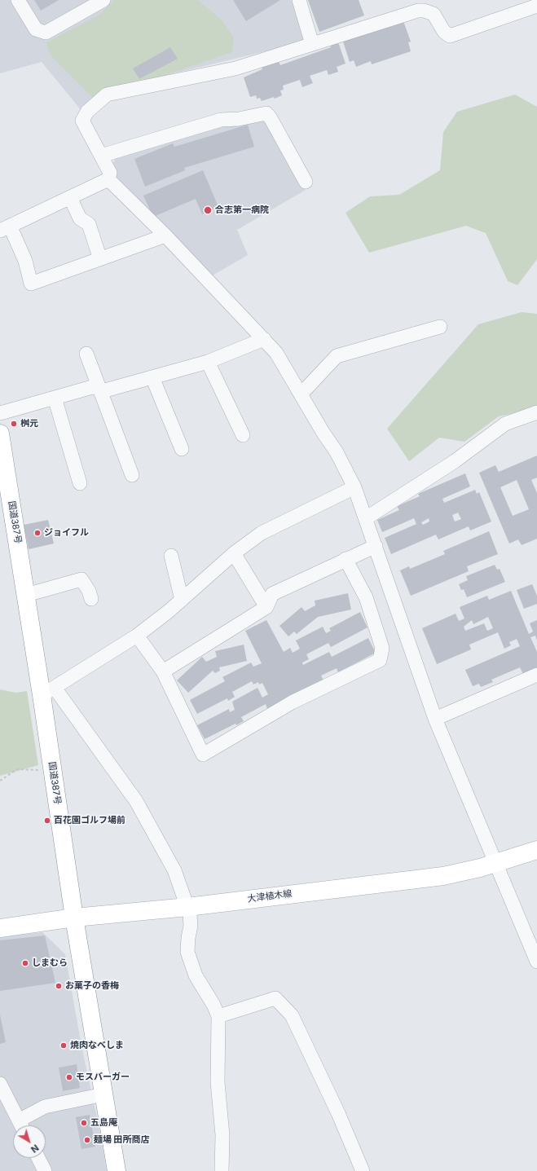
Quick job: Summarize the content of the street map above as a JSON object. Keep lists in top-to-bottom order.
{
  "streets": {
    "main road": ["国道387号", "大津植木線"]
  },
  "crossings": [
    ["国道387号", "大津植木線"]
  ],
  "places": [
    "合志第一病院",
    "桝元",
    "ジョイフル",
    "百花園ゴルフ場前",
    "しまむら",
    "お菓子の香梅",
    "焼肉なべしま",
    "モスバーガー",
    "五島庵",
    "麺場 田所商店"
  ],
  "north": "bottom right"
}
